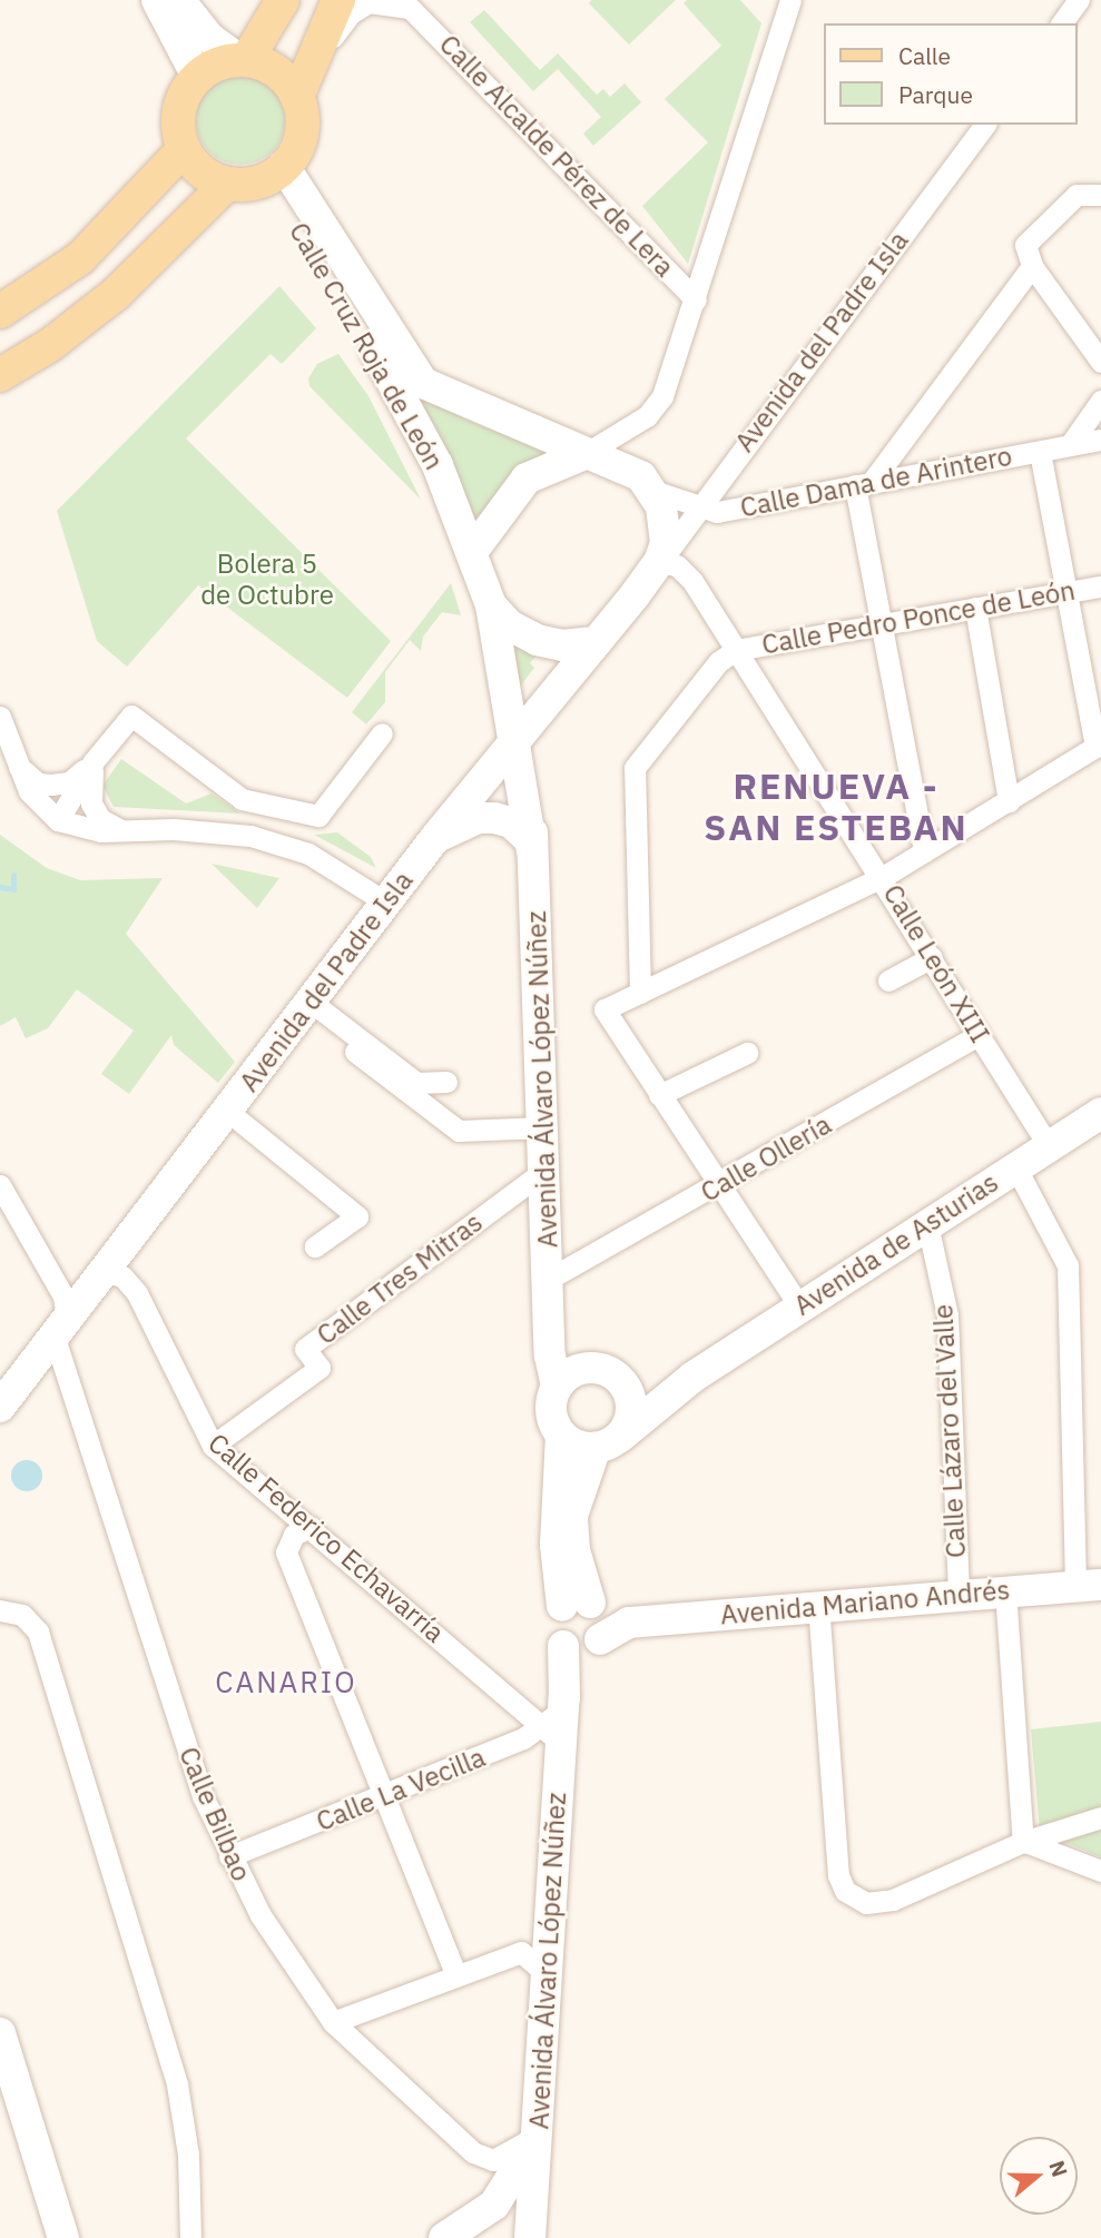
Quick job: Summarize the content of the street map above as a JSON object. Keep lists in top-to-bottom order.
{
  "streets": {
    "main road": [
      "Avenida del Padre Isla",
      "Calle Cruz Roja de León",
      "Avenida Álvaro López Núñez",
      "Avenida de Asturias",
      "Avenida Mariano Andrés"
    ],
    "street": [
      "Calle Alcalde Pérez de Lera",
      "Calle Dama de Arintero",
      "Calle Pedro Ponce de León",
      "Calle León XIII",
      "Calle Ollería",
      "Calle Tres Mitras",
      "Calle Lázaro del Valle",
      "Calle Federico Echavarría",
      "Calle La Vecilla",
      "Calle Bilbao"
    ]
  },
  "crossings": [
    ["Avenida del Padre Isla", "Calle Cruz Roja de León"],
    ["Avenida del Padre Isla", "Calle Dama de Arintero"],
    ["Avenida del Padre Isla", "Calle León XIII"],
    ["Avenida del Padre Isla", "Avenida Álvaro López Núñez"],
    ["Avenida del Padre Isla", "Calle Federico Echavarría"],
    ["Avenida del Padre Isla", "Calle Bilbao"],
    ["Calle Cruz Roja de León", "Calle Dama de Arintero"],
    ["Calle Cruz Roja de León", "Calle León XIII"],
    ["Calle Cruz Roja de León", "Avenida Álvaro López Núñez"],
    ["Calle Dama de Arintero", "Calle León XIII"],
    ["Calle Pedro Ponce de León", "Calle León XIII"],
    ["Calle León XIII", "Calle Ollería"],
    ["Calle León XIII", "Avenida de Asturias"],
    ["Avenida Álvaro López Núñez", "Calle Ollería"],
    ["Avenida Álvaro López Núñez", "Avenida de Asturias"],
    ["Avenida Álvaro López Núñez", "Calle Tres Mitras"],
    ["Avenida Álvaro López Núñez", "Calle Federico Echavarría"],
    ["Avenida Álvaro López Núñez", "Avenida Mariano Andrés"],
    ["Avenida Álvaro López Núñez", "Calle La Vecilla"],
    ["Avenida Álvaro López Núñez", "Calle Bilbao"],
    ["Avenida de Asturias", "Calle Lázaro del Valle"],
    ["Calle Tres Mitras", "Calle Federico Echavarría"],
    ["Calle Lázaro del Valle", "Avenida Mariano Andrés"],
    ["Calle Federico Echavarría", "Calle La Vecilla"],
    ["Calle La Vecilla", "Calle Bilbao"]
  ],
  "districts": ["RENUEVA - SAN ESTEBAN", "CANARIO"],
  "parks": ["Bolera 5 de Octubre"],
  "legend": ["Calle", "Parque"],
  "north": "right"
}
